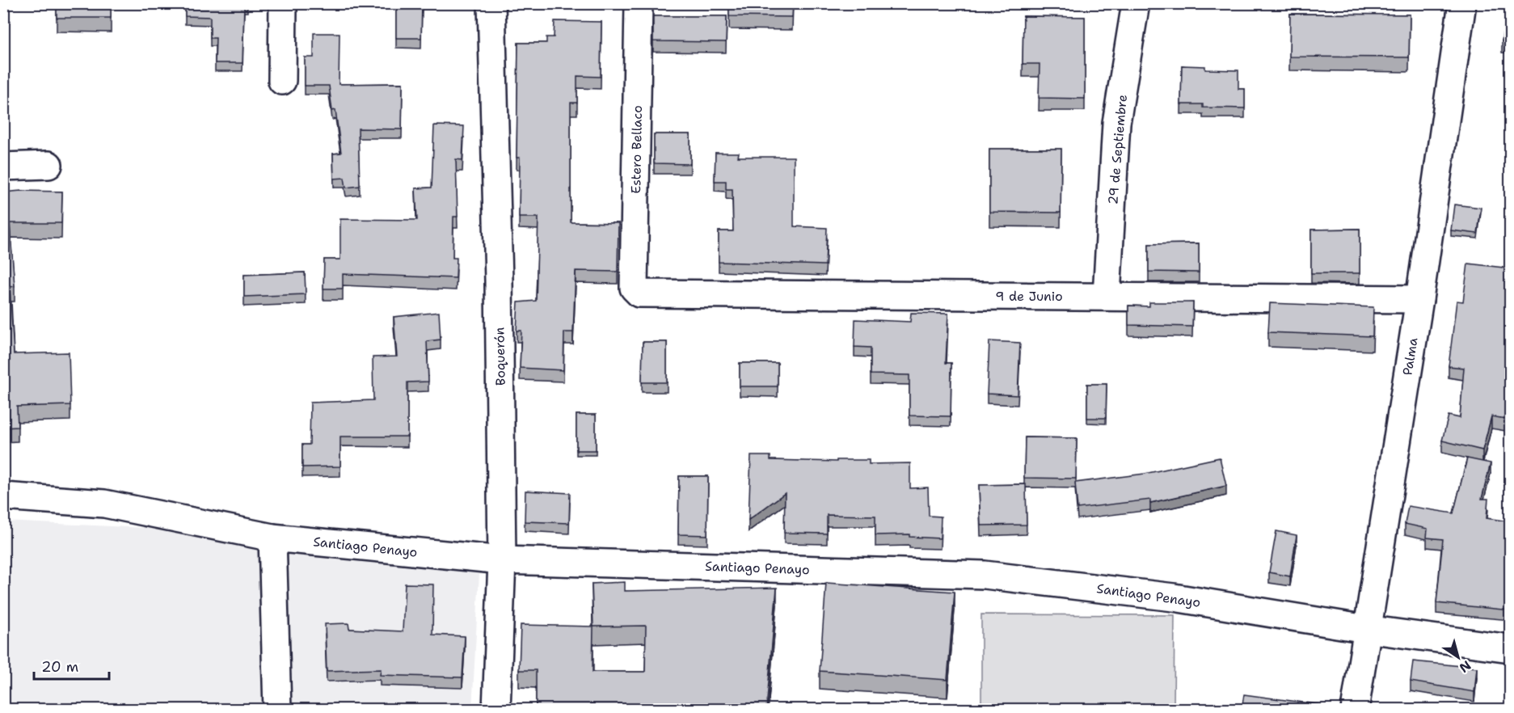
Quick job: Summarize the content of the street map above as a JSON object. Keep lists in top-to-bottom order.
{
  "streets": {
    "street": [
      "Estero Bellaco",
      "29 de Septiembre",
      "9 de Junio",
      "Boquerón",
      "Palma",
      "Santiago Penayo"
    ]
  },
  "crossings": [
    ["Estero Bellaco", "9 de Junio"],
    ["29 de Septiembre", "9 de Junio"],
    ["9 de Junio", "Palma"],
    ["Boquerón", "Santiago Penayo"],
    ["Palma", "Santiago Penayo"]
  ],
  "scale_bar": "20 m",
  "north": "bottom right"
}
